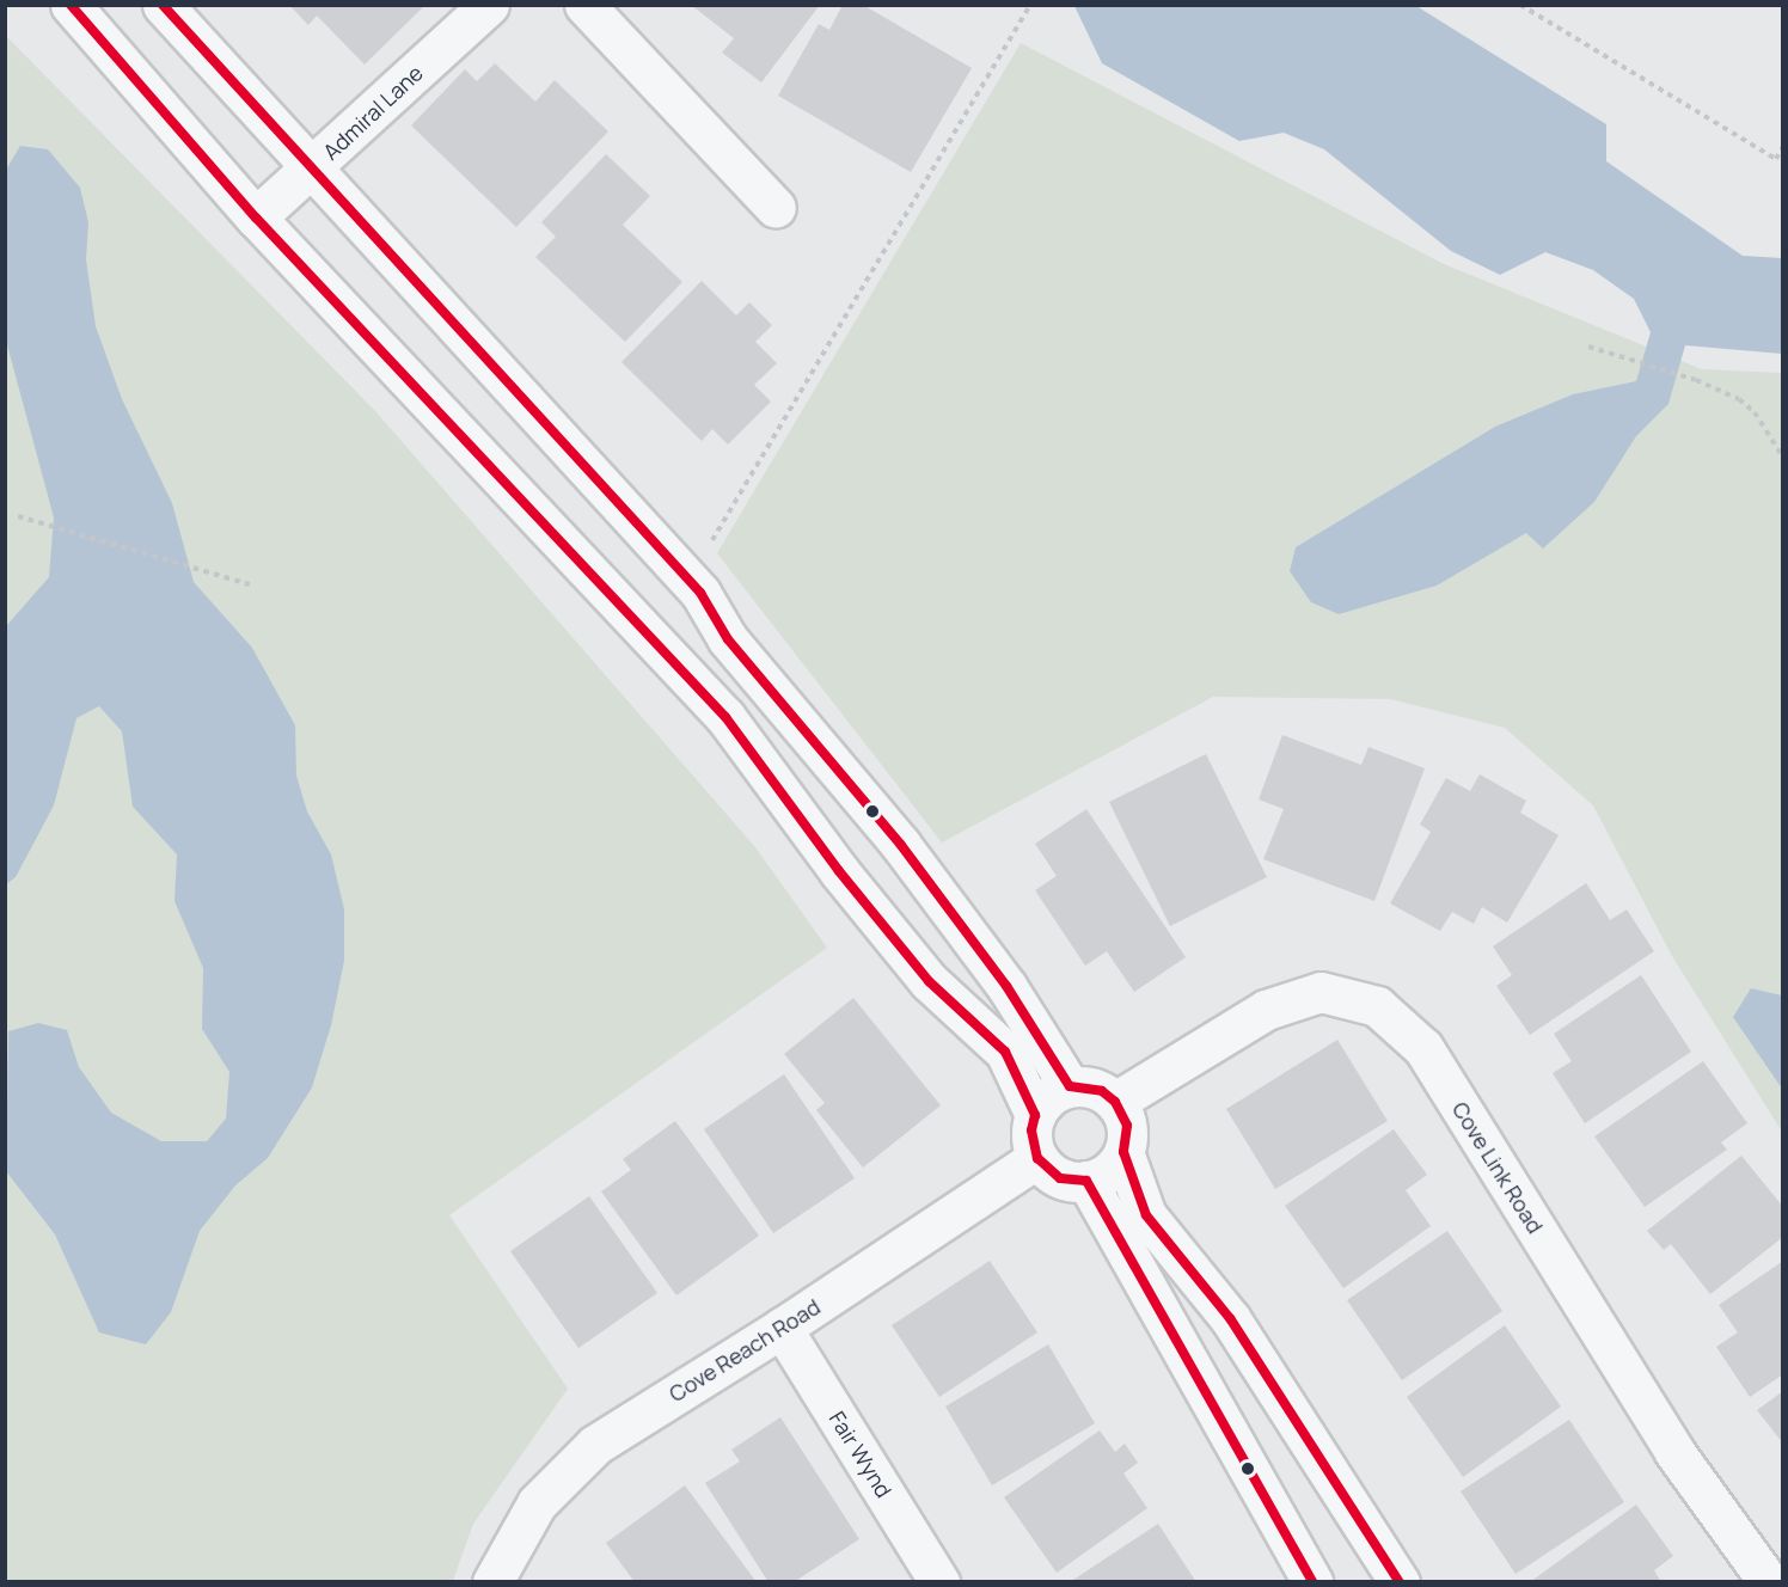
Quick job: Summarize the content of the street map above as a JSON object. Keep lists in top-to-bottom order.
{
  "streets": {
    "street": [
      "Admiral Lane",
      "Cove Link Road",
      "Cove Reach Road",
      "Fair Wynd"
    ]
  },
  "crossings": [
    ["Cove Link Road", "Cove Reach Road"],
    ["Cove Reach Road", "Fair Wynd"]
  ]
}
